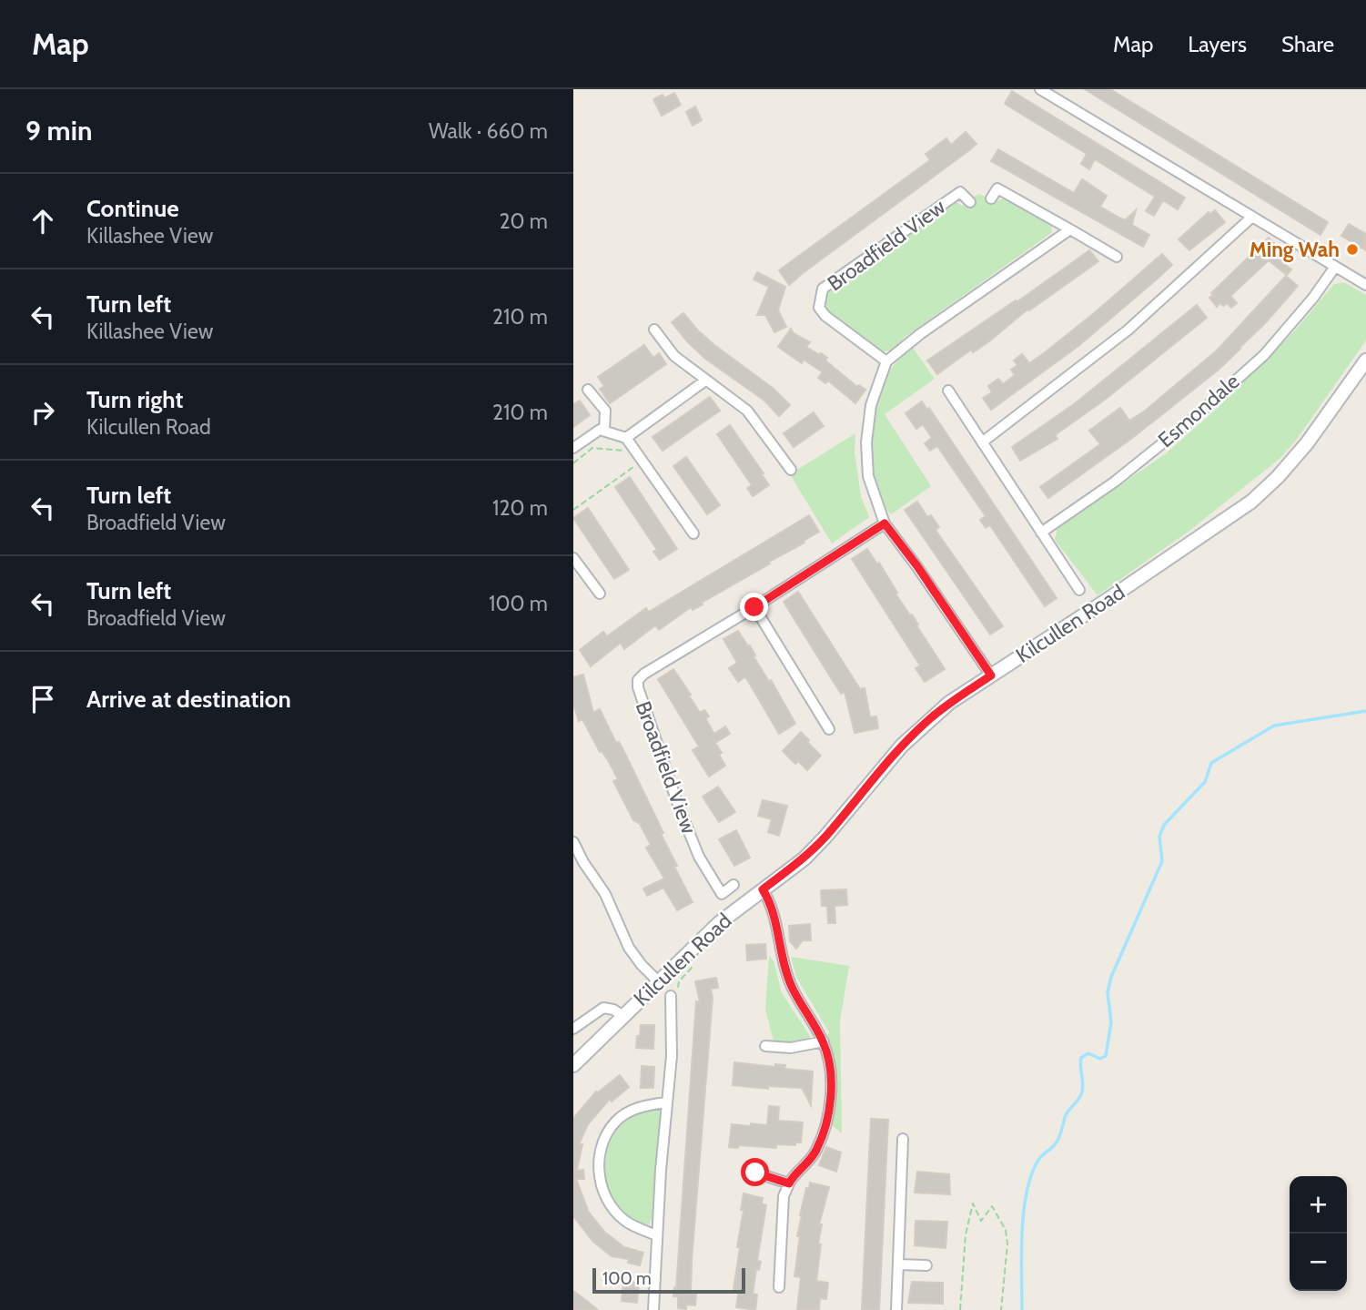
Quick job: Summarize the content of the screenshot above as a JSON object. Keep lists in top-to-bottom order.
{
  "streets": {
    "main road": ["Kilcullen Road"],
    "street": ["Broadfield View", "Esmondale"]
  },
  "places": ["Ming Wah"],
  "scale_bar": "100 m",
  "page": {
    "header": "Map",
    "nav": ["Map", "Layers", "Share"],
    "heading": ["9 min", "Walk · 660 m"],
    "list": [
      ["Continue", "Killashee View", "20 m"],
      ["Turn left", "Killashee View", "210 m"],
      ["Turn right", "Kilcullen Road", "210 m"],
      ["Turn left", "Broadfield View", "120 m"],
      ["Turn left", "Broadfield View", "100 m"],
      "Arrive at destination"
    ],
    "map_buttons": ["+", "−"],
    "scale": "100 m"
  }
}
